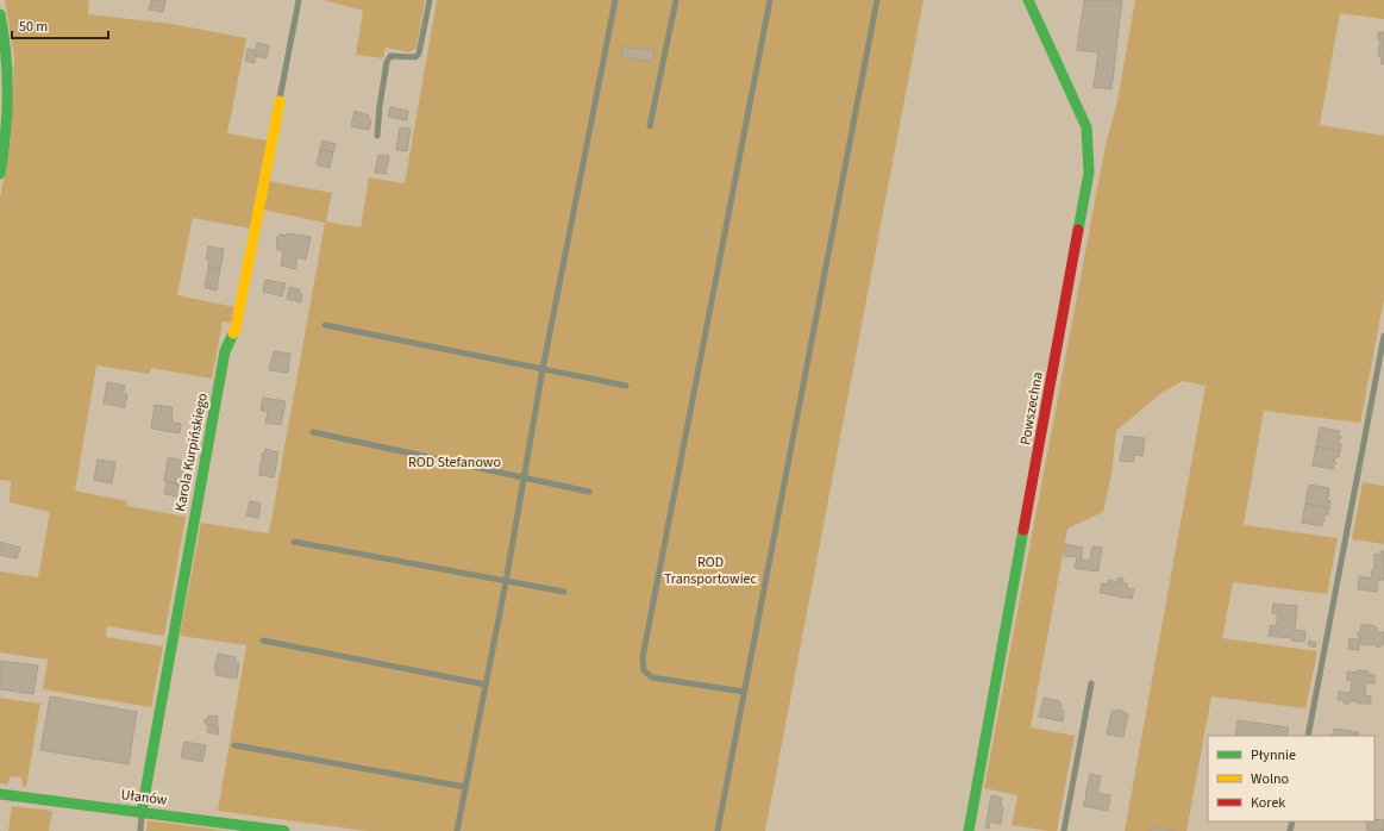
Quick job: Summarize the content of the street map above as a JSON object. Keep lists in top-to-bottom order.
{
  "streets": {
    "street": ["Powszechna", "Karola Kurpińskiego", "Ułanów"]
  },
  "crossings": [
    ["Karola Kurpińskiego", "Ułanów"]
  ],
  "parks": ["ROD Stefanowo", "ROD Transportowiec"],
  "legend": ["Płynnie", "Wolno", "Korek"],
  "scale_bar": "50 m"
}
